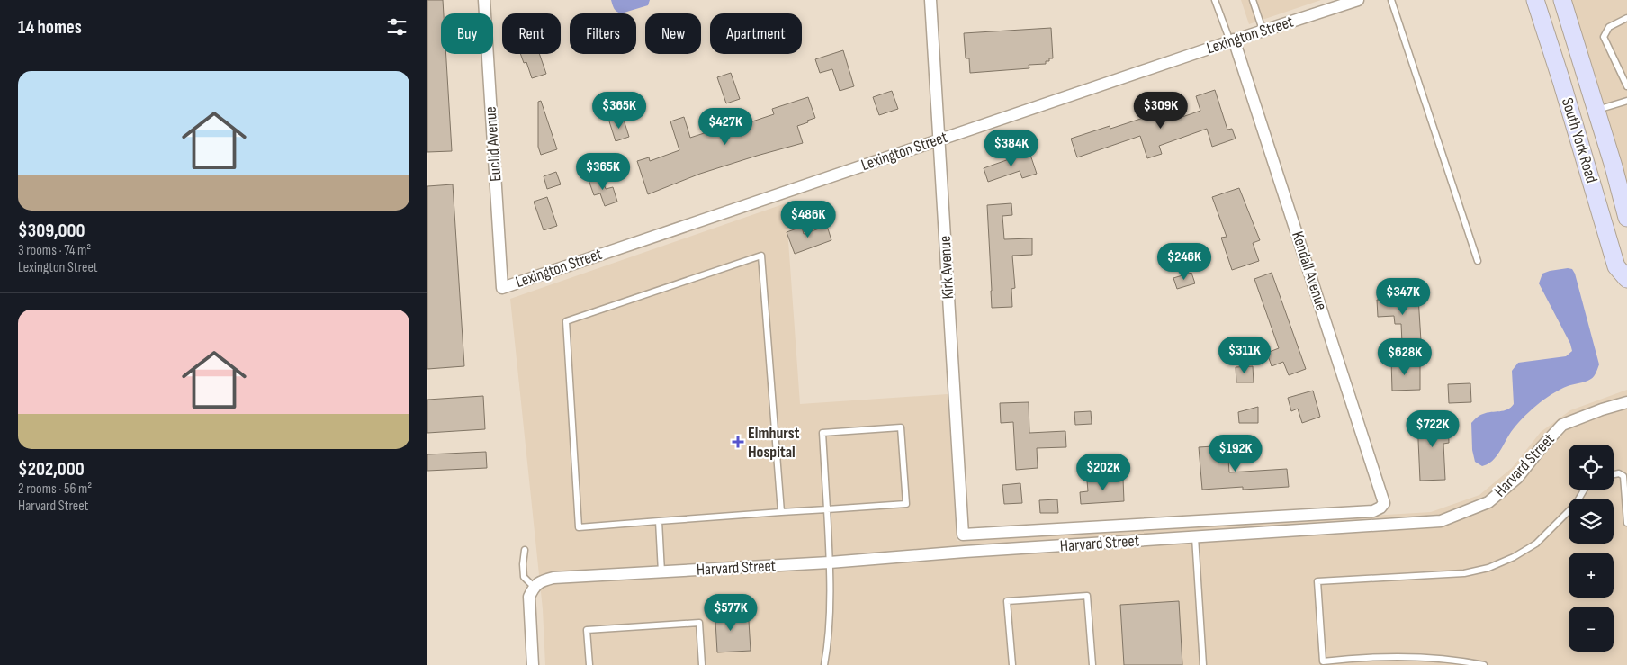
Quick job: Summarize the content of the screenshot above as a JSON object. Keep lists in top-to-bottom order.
{
  "streets": {
    "main road": ["South York Road"],
    "street": [
      "Lexington Street",
      "Euclid Avenue",
      "Kirk Avenue",
      "Kendall Avenue",
      "Harvard Street"
    ]
  },
  "crossings": [
    ["Lexington Street", "Euclid Avenue"],
    ["Lexington Street", "Kirk Avenue"],
    ["Lexington Street", "Kendall Avenue"],
    ["Kirk Avenue", "Harvard Street"],
    ["Kendall Avenue", "Harvard Street"]
  ],
  "places": {
    "health": ["Elmhurst Hospital"]
  },
  "page": {
    "heading": "14 homes",
    "chip": [
      "Buy",
      "Rent",
      "Filters",
      "New",
      "Apartment"
    ],
    "list": [
      {
        "name": "$309,000",
        "note": "3 rooms · 74 m² · Lexington Street"
      },
      {
        "name": "$202,000",
        "note": "2 rooms · 56 m² · Harvard Street"
      }
    ],
    "price": [
      "$365K",
      "$309K",
      "$427K",
      "$384K",
      "$365K",
      "$486K",
      "$246K",
      "$347K",
      "$311K",
      "$628K",
      "$722K",
      "$192K",
      "$202K",
      "$577K"
    ],
    "map_buttons": ["+", "−"]
  }
}
